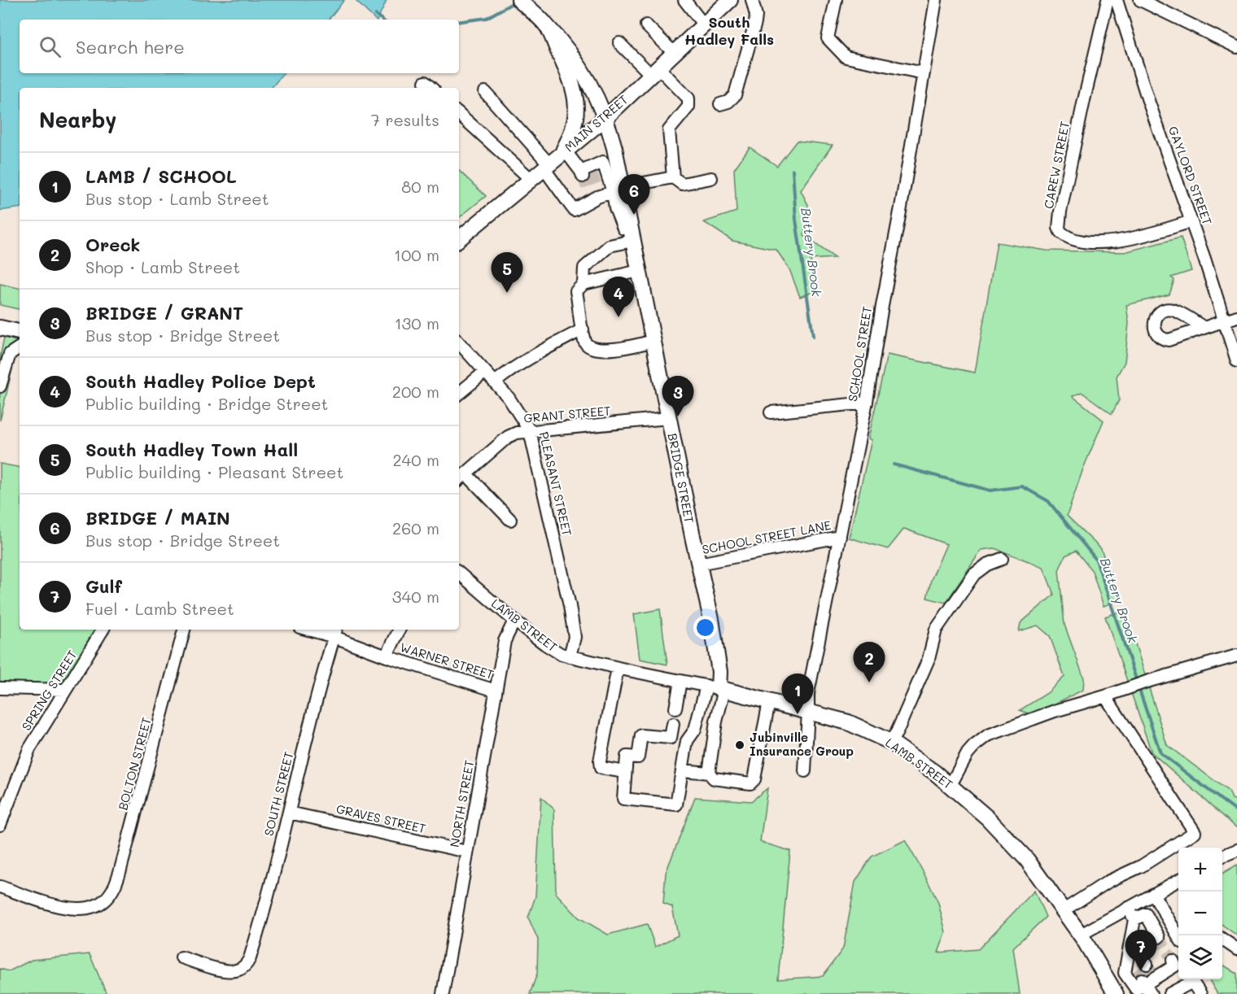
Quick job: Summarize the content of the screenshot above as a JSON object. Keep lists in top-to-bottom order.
{
  "streets": {
    "main road": ["MAIN STREET", "BRIDGE STREET", "LAMB STREET"],
    "street": [
      "CAREW STREET",
      "GAYLORD STREET",
      "SCHOOL STREET",
      "GRANT STREET",
      "PLEASANT STREET",
      "SCHOOL STREET LANE",
      "WARNER STREET",
      "SPRING STREET",
      "BOLTON STREET",
      "SOUTH STREET",
      "NORTH STREET",
      "GRAVES STREET"
    ]
  },
  "crossings": [
    ["MAIN STREET", "BRIDGE STREET"],
    ["CAREW STREET", "GAYLORD STREET"],
    ["SCHOOL STREET", "SCHOOL STREET LANE"],
    ["SCHOOL STREET", "LAMB STREET"],
    ["GRANT STREET", "BRIDGE STREET"],
    ["GRANT STREET", "PLEASANT STREET"],
    ["BRIDGE STREET", "SCHOOL STREET LANE"],
    ["BRIDGE STREET", "LAMB STREET"],
    ["PLEASANT STREET", "LAMB STREET"],
    ["LAMB STREET", "NORTH STREET"],
    ["WARNER STREET", "SOUTH STREET"],
    ["WARNER STREET", "NORTH STREET"],
    ["SOUTH STREET", "GRAVES STREET"],
    ["NORTH STREET", "GRAVES STREET"]
  ],
  "districts": ["South Hadley Falls"],
  "water": ["Buttery Brook"],
  "places": ["Jubinville Insurance Group"],
  "page": {
    "search": "Search here",
    "heading": ["Nearby", "7 results"],
    "list": [
      {
        "mark": "1",
        "name": "LAMB / SCHOOL",
        "note": "Bus stop · Lamb Street",
        "value": "80 m"
      },
      {
        "mark": "2",
        "name": "Oreck",
        "note": "Shop · Lamb Street",
        "value": "100 m"
      },
      {
        "mark": "3",
        "name": "BRIDGE / GRANT",
        "note": "Bus stop · Bridge Street",
        "value": "130 m"
      },
      {
        "mark": "4",
        "name": "South Hadley Police Dept",
        "note": "Public building · Bridge Street",
        "value": "200 m"
      },
      {
        "mark": "5",
        "name": "South Hadley Town Hall",
        "note": "Public building · Pleasant Street",
        "value": "240 m"
      },
      {
        "mark": "6",
        "name": "BRIDGE / MAIN",
        "note": "Bus stop · Bridge Street",
        "value": "260 m"
      },
      {
        "mark": "7",
        "name": "Gulf",
        "note": "Fuel · Lamb Street",
        "value": "340 m"
      }
    ],
    "pins": [
      "6",
      "5",
      "4",
      "3",
      "2",
      "1",
      "7"
    ],
    "map_buttons": ["+", "−"]
  }
}
